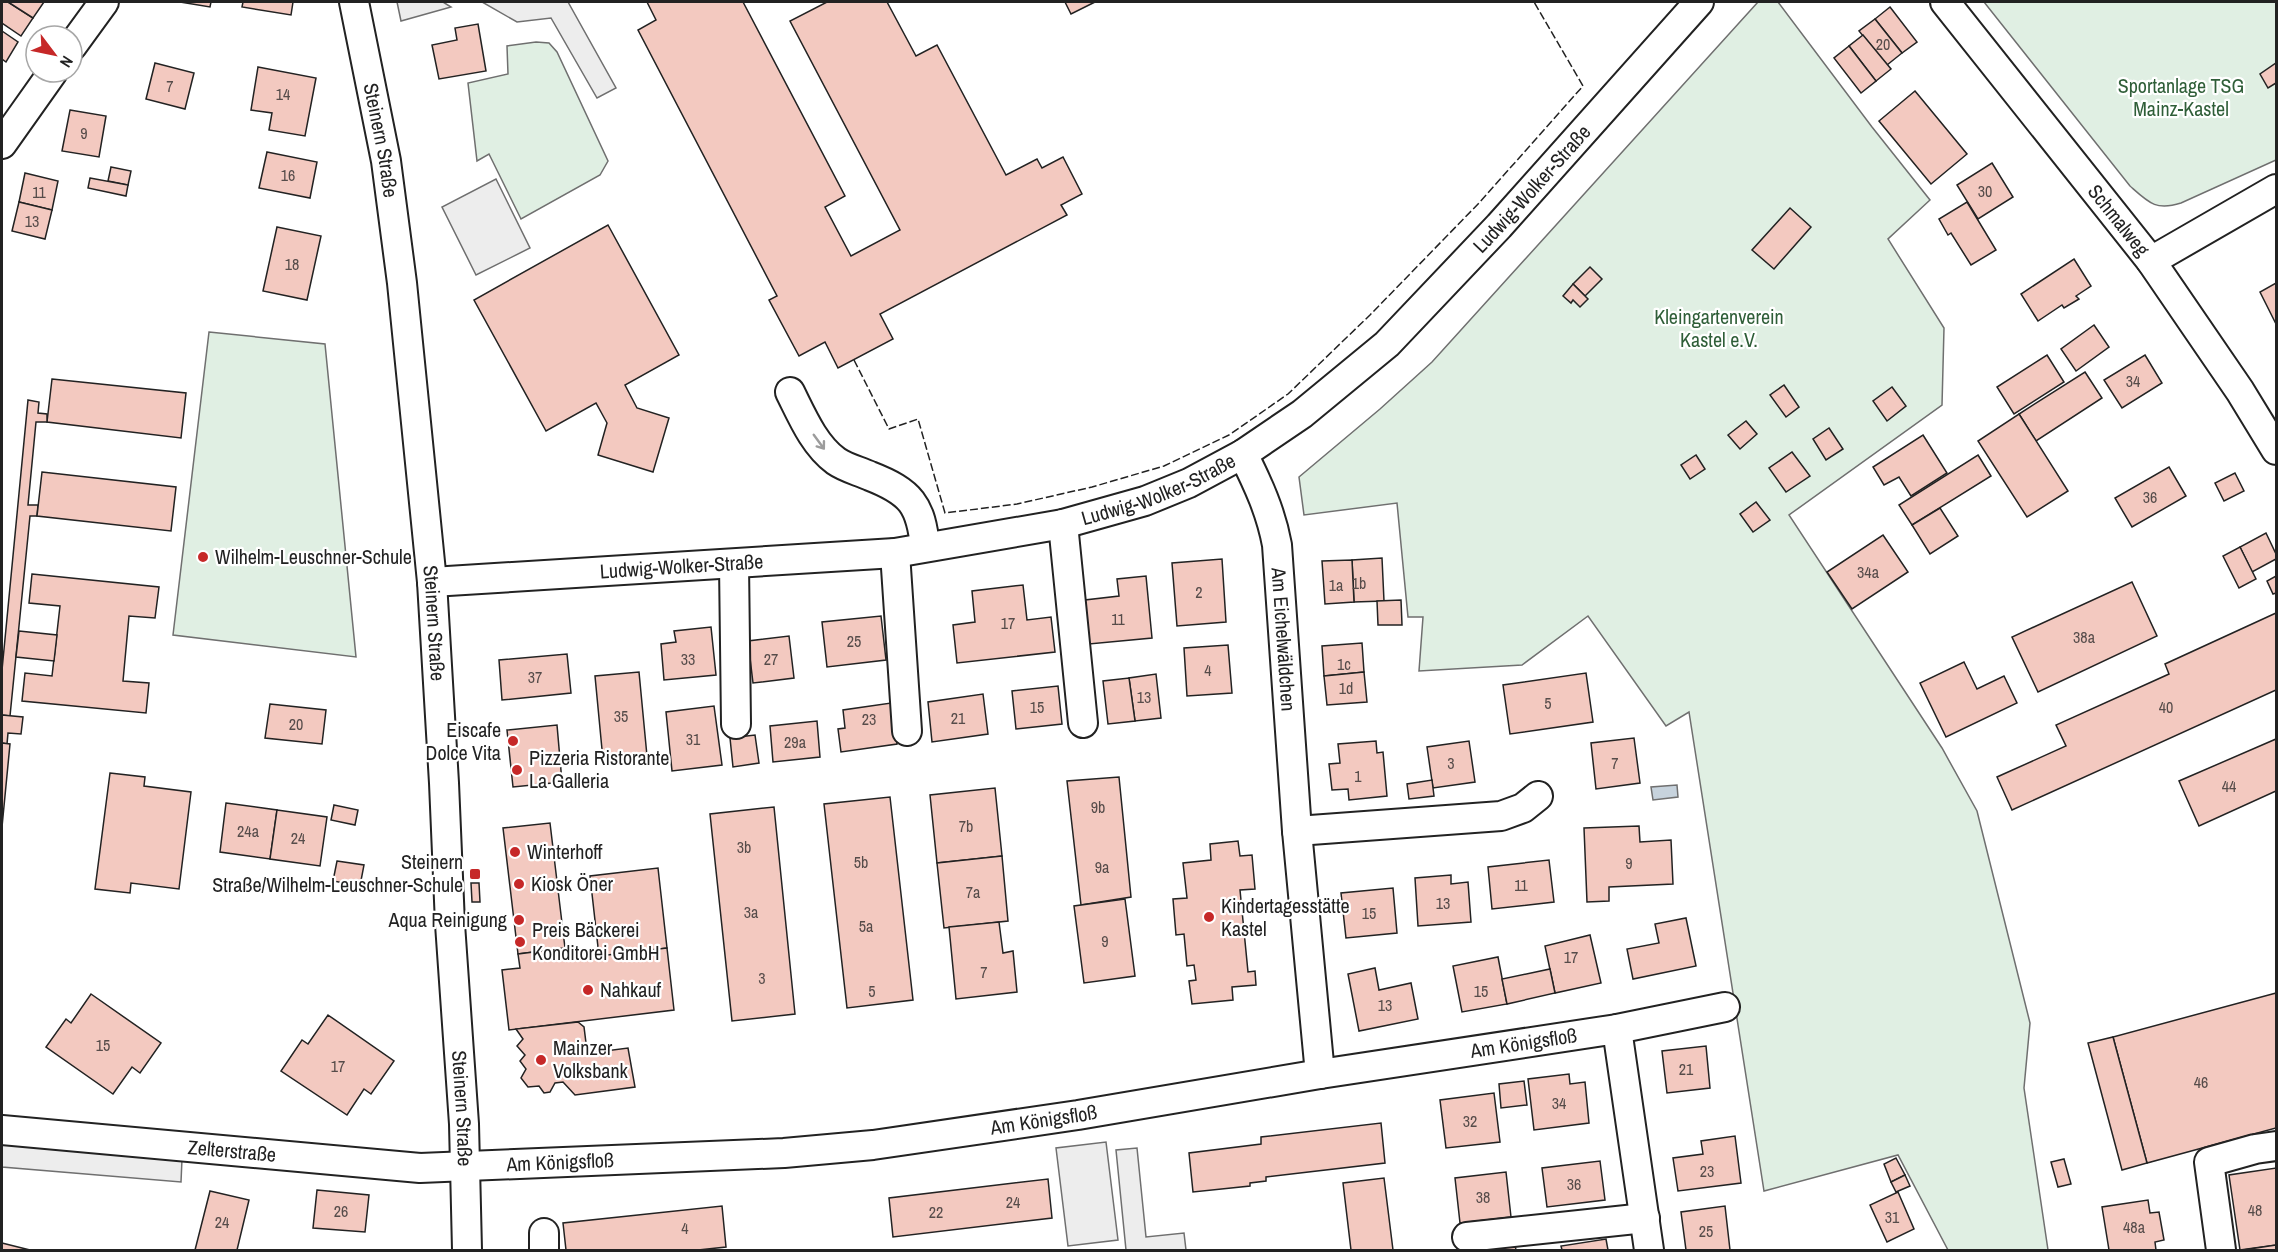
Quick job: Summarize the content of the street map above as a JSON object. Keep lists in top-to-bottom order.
{
  "streets": {
    "street": [
      "Steinern Straße",
      "Ludwig-Wolker-Straße",
      "Schmalweg",
      "Am Eichelwäldchen",
      "Am Königsfloß",
      "Zelterstraße"
    ]
  },
  "crossings": [
    ["Steinern Straße", "Ludwig-Wolker-Straße"],
    ["Steinern Straße", "Am Königsfloß"],
    ["Steinern Straße", "Zelterstraße"],
    ["Ludwig-Wolker-Straße", "Am Eichelwäldchen"],
    ["Am Eichelwäldchen", "Am Königsfloß"],
    ["Am Königsfloß", "Zelterstraße"]
  ],
  "parks": ["Sportanlage TSG Mainz-Kastel", "Kleingartenverein Kastel e.V."],
  "places": {
    "other": [
      "Wilhelm-Leuschner-Schule",
      "Eiscafe Dolce Vita",
      "Pizzeria Ristorante La Galleria",
      "Winterhoff",
      "Kiosk Öner",
      "Kindertagesstätte Kastel",
      "Aqua Reinigung",
      "Preis Bäckerei Konditorei GmbH",
      "Nahkauf",
      "Mainzer Volksbank"
    ],
    "transit": ["Steinern Straße/Wilhelm-Leuschner-Schule"]
  },
  "house_numbers": [
    "20",
    "7",
    "14",
    "9",
    "16",
    "30",
    "11",
    "13",
    "18",
    "34",
    "36",
    "34a",
    "1b",
    "1a",
    "2",
    "11",
    "17",
    "38a",
    "25",
    "33",
    "27",
    "1c",
    "4",
    "37",
    "1d",
    "13",
    "5",
    "15",
    "40",
    "35",
    "21",
    "23",
    "20",
    "31",
    "29a",
    "3",
    "7",
    "1",
    "44",
    "9b",
    "7b",
    "24a",
    "24",
    "3b",
    "5b",
    "9",
    "9a",
    "11",
    "7a",
    "13",
    "3a",
    "15",
    "5a",
    "9",
    "17",
    "7",
    "3",
    "5",
    "15",
    "13",
    "15",
    "17",
    "21",
    "46",
    "34",
    "32",
    "23",
    "36",
    "38",
    "24",
    "48",
    "26",
    "22",
    "31",
    "24",
    "48a",
    "4",
    "25"
  ],
  "north": "bottom right"
}
